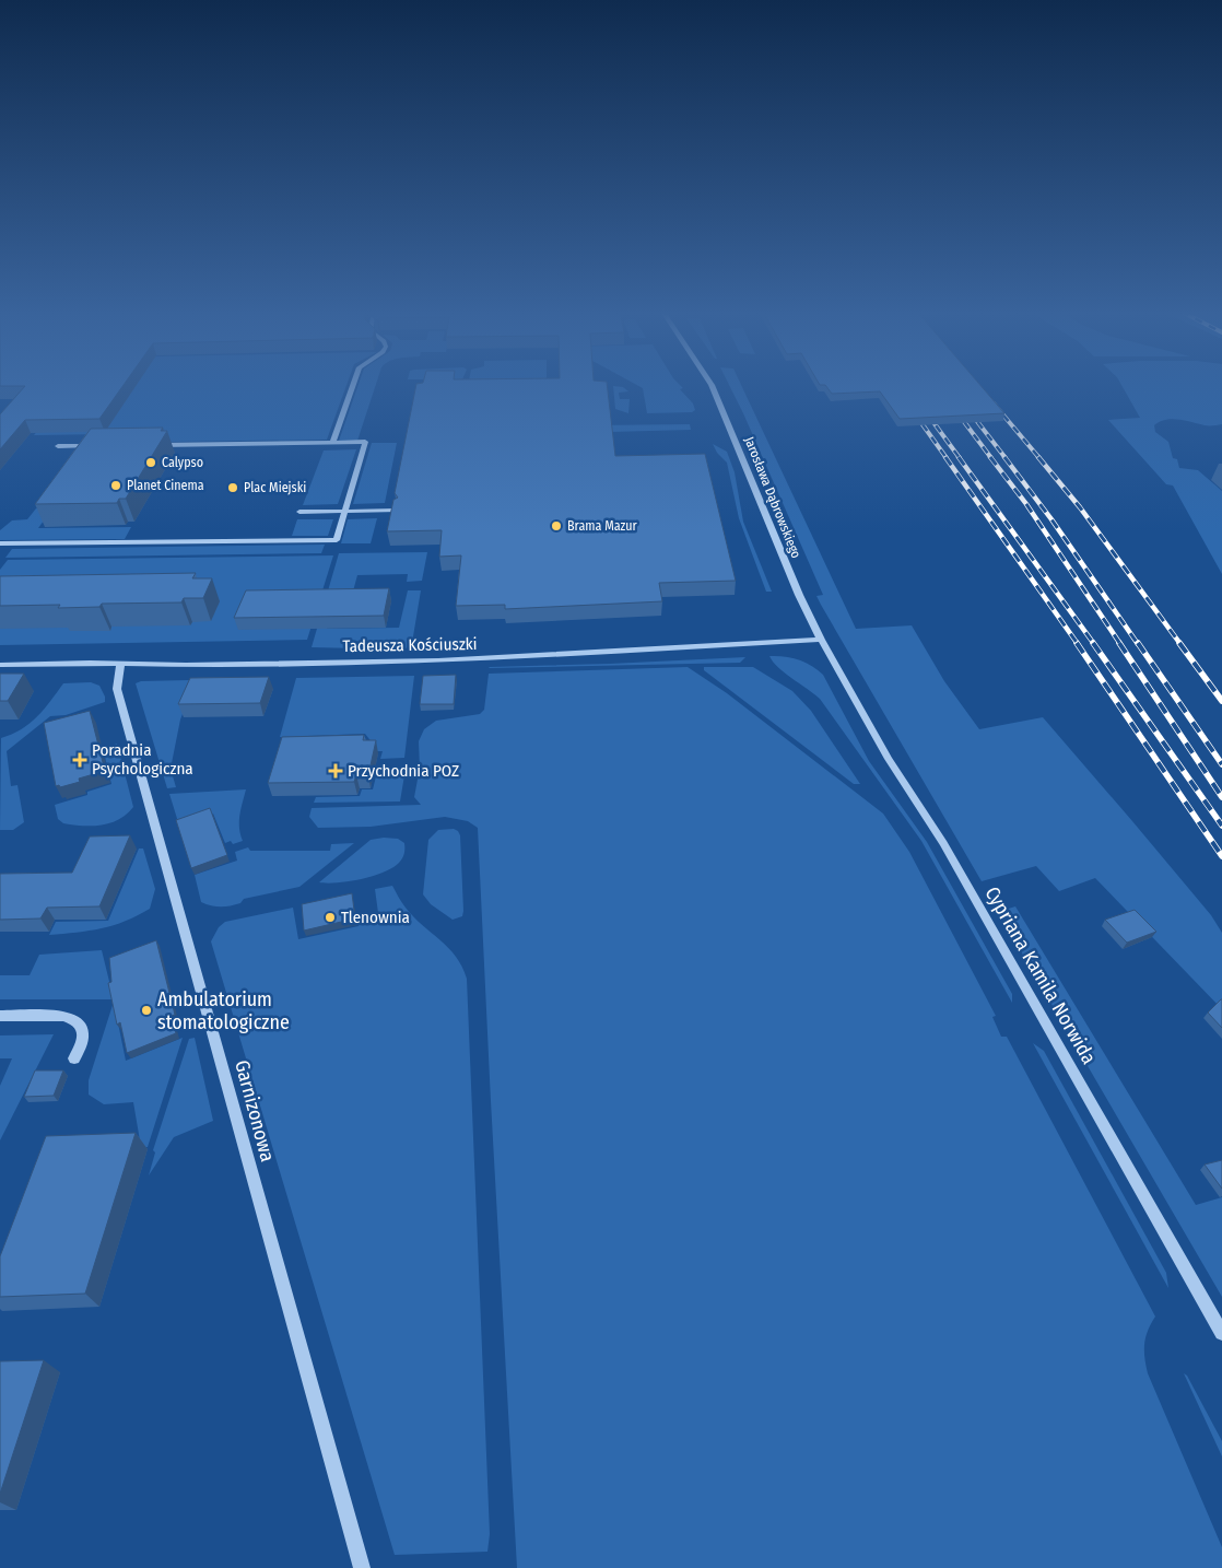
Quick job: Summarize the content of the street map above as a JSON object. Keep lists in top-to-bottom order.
{
  "streets": {
    "street": [
      "Jarosława Dąbrowskiego",
      "Tadeusza Kościuszki",
      "Cypriana Kamila Norwida",
      "Garnizonowa"
    ]
  },
  "crossings": [
    ["Jarosława Dąbrowskiego", "Tadeusza Kościuszki"],
    ["Jarosława Dąbrowskiego", "Cypriana Kamila Norwida"],
    ["Tadeusza Kościuszki", "Cypriana Kamila Norwida"],
    ["Tadeusza Kościuszki", "Garnizonowa"]
  ],
  "places": {
    "other": [
      "Calypso",
      "Planet Cinema",
      "Plac Miejski",
      "Brama Mazur",
      "Tlenownia",
      "Ambulatorium stomatologiczne"
    ],
    "health": ["Poradnia Psychologiczna", "Przychodnia POZ"]
  }
}
